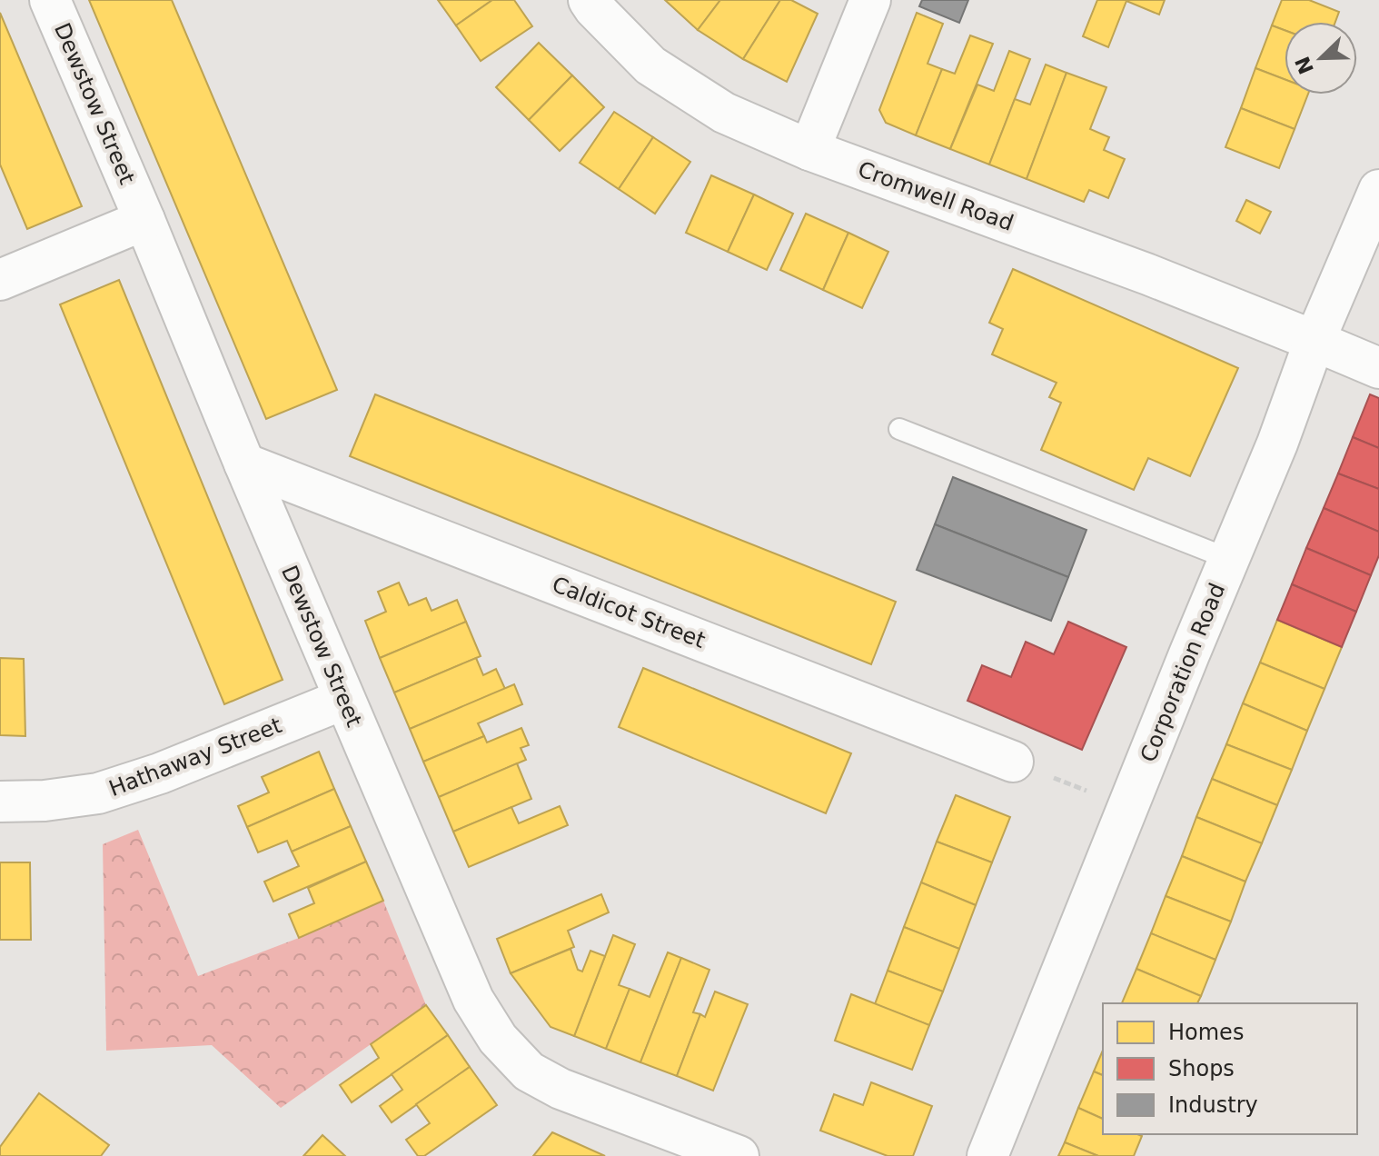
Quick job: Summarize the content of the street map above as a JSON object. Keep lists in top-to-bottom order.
{
  "streets": {
    "street": [
      "Dewstow Street",
      "Cromwell Road",
      "Caldicot Street",
      "Corporation Road",
      "Hathaway Street"
    ]
  },
  "crossings": [
    ["Dewstow Street", "Caldicot Street"],
    ["Dewstow Street", "Hathaway Street"],
    ["Cromwell Road", "Corporation Road"]
  ],
  "legend": ["Homes", "Shops", "Industry"],
  "north": "bottom left"
}
